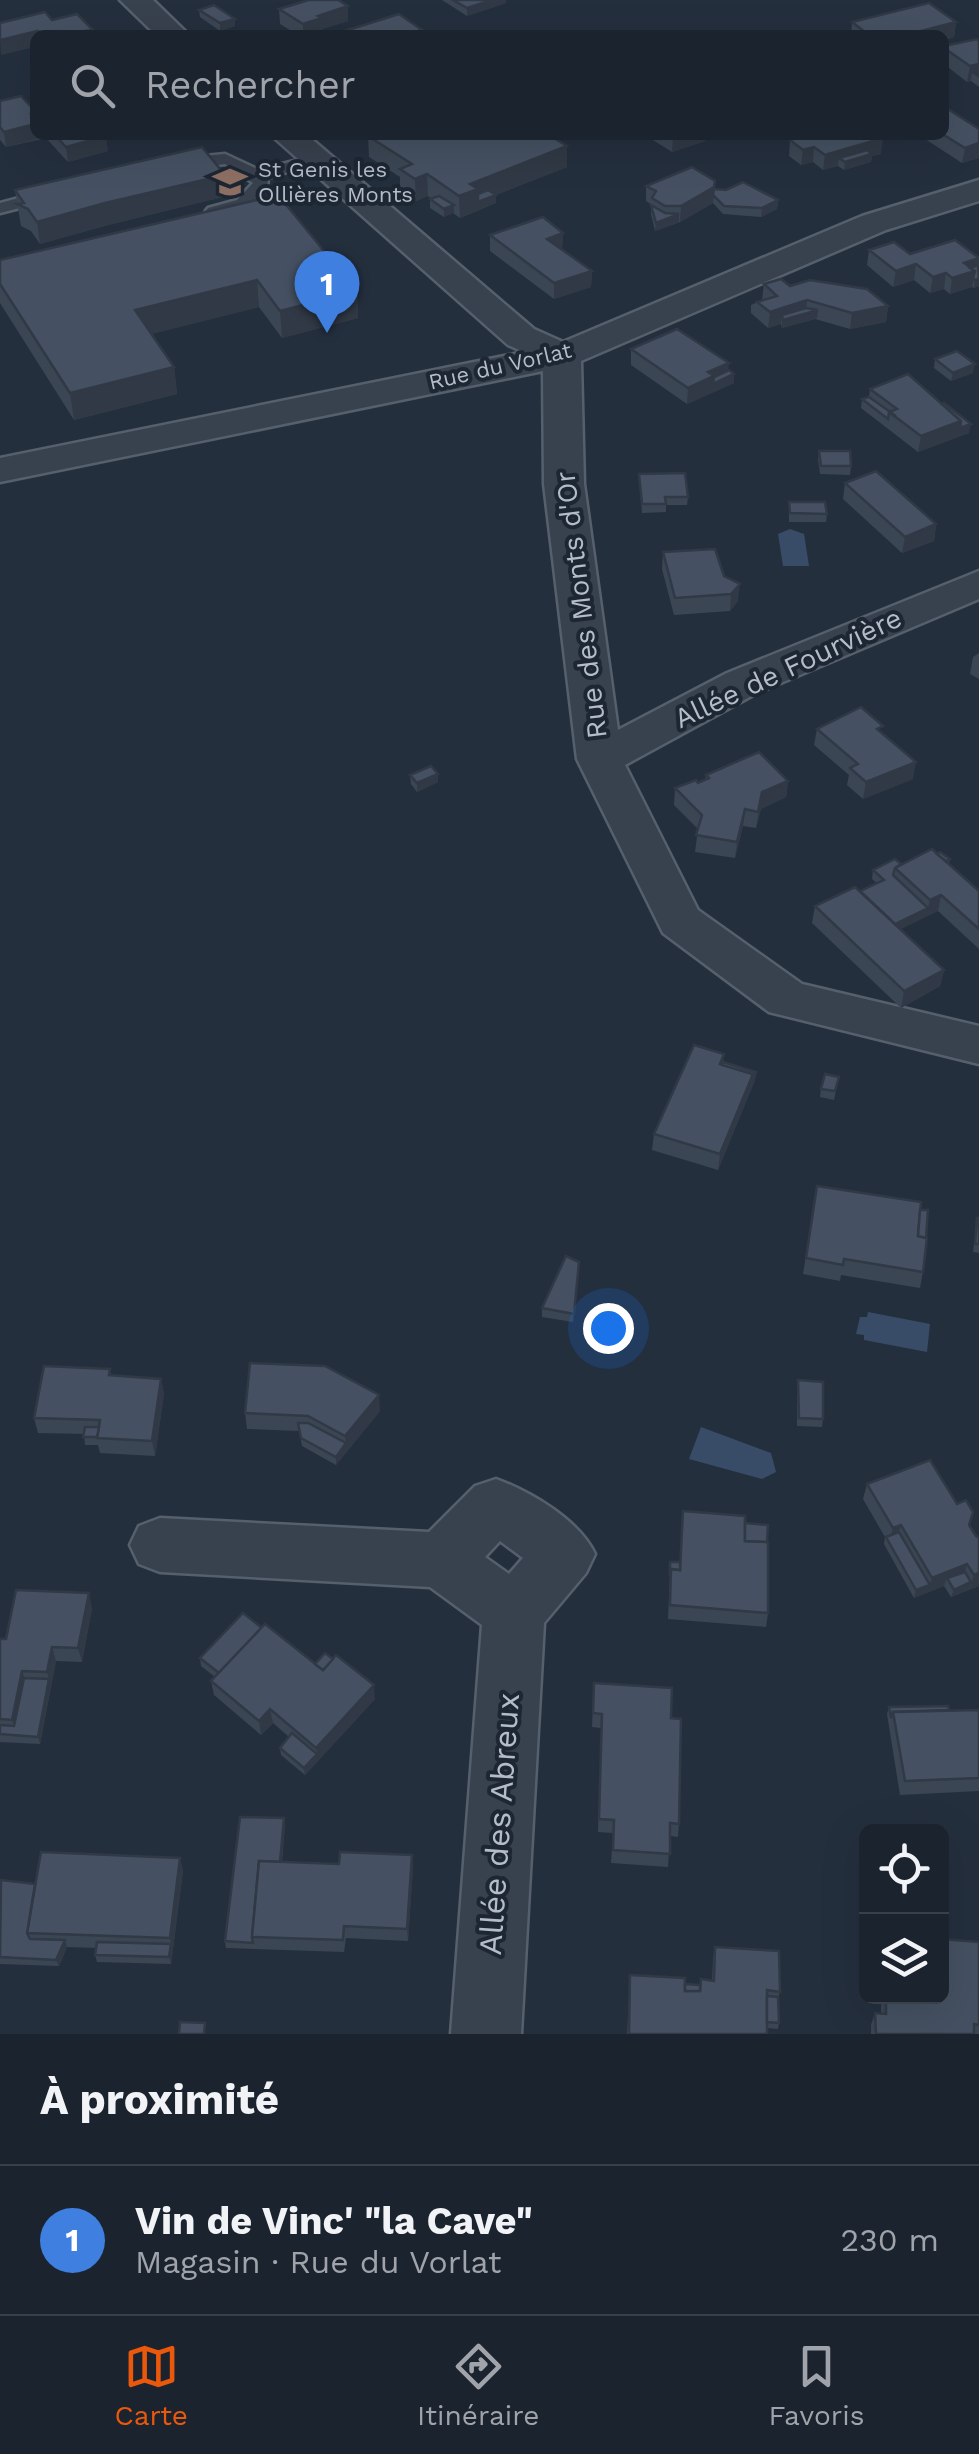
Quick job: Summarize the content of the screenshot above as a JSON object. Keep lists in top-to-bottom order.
{
  "streets": {
    "street": [
      "Rue du Vorlat",
      "Rue des Monts d'Or",
      "Allée de Fourvière",
      "Allée des Abreux"
    ]
  },
  "crossings": [
    ["Rue du Vorlat", "Rue des Monts d'Or"],
    ["Rue des Monts d'Or", "Allée de Fourvière"]
  ],
  "places": {
    "school or university": ["St Genis les Ollières Monts"]
  },
  "page": {
    "search": "Rechercher",
    "pins": "1",
    "heading": "À proximité",
    "list": [
      {
        "mark": "1",
        "name": "Vin de Vinc' \"la Cave\"",
        "note": "Magasin · Rue du Vorlat",
        "value": "230 m"
      }
    ],
    "nav": ["Carte", "Itinéraire", "Favoris"]
  }
}
